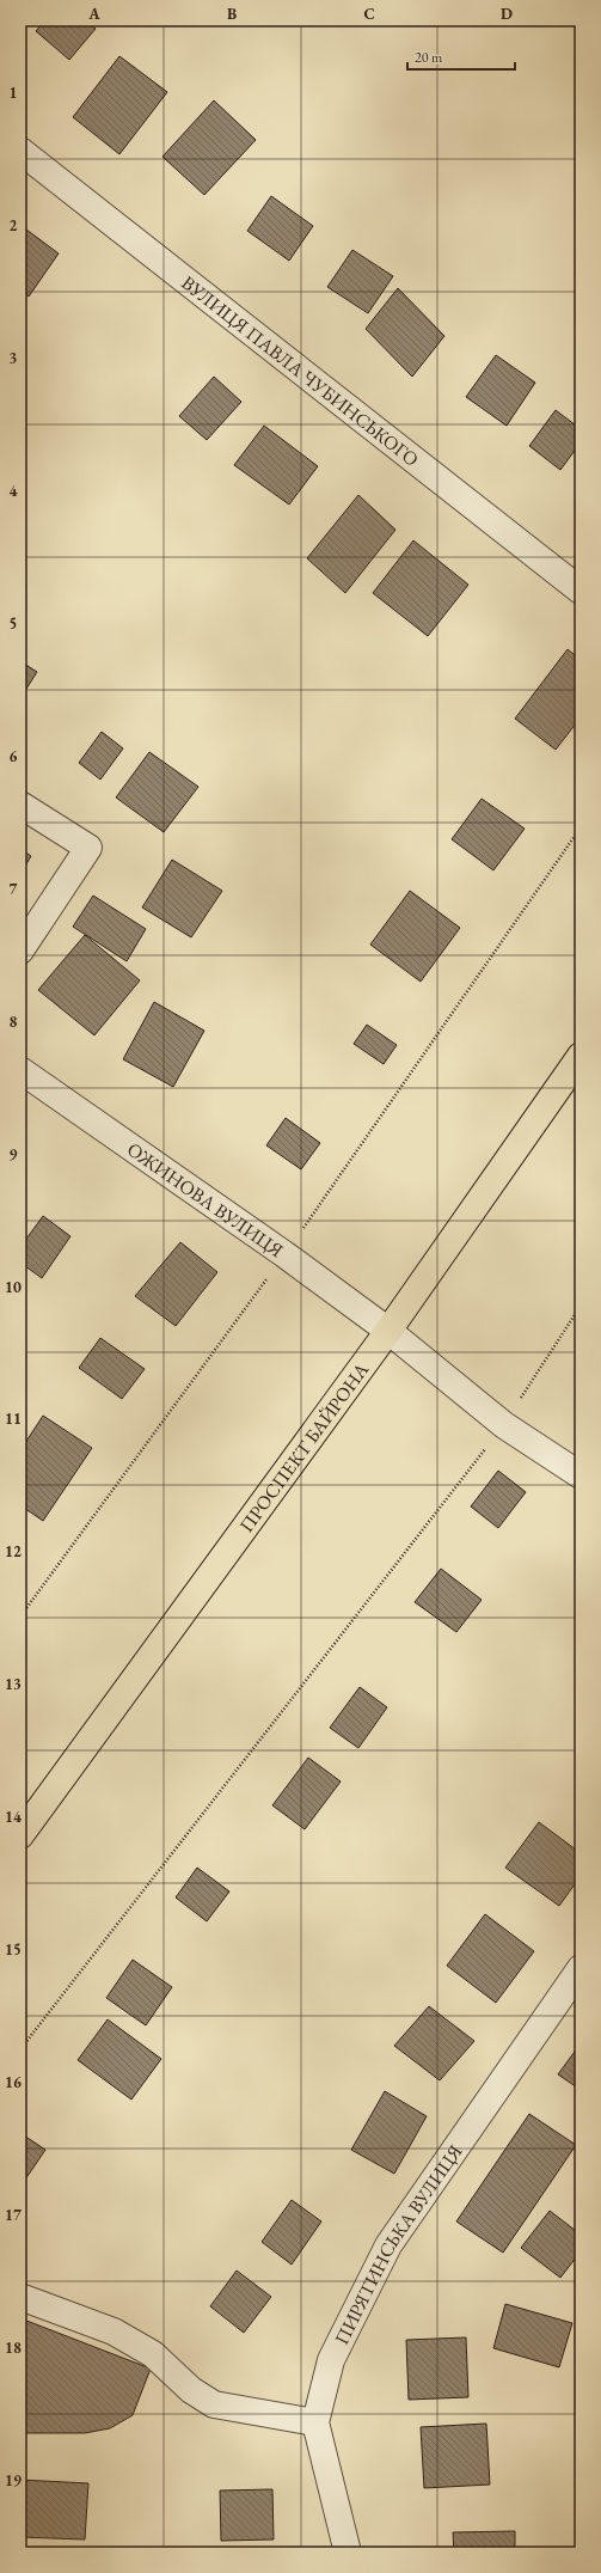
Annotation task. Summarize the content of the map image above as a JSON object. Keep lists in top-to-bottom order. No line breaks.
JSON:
{"streets":{"main road":["ПРОСПЕКТ БАЙРОНА"],"street":["ВУЛИЦЯ ПАВЛА ЧУБИНСЬКОГО","ОЖИНОВА ВУЛИЦЯ","ПИРЯТИНСЬКА ВУЛИЦЯ"]},"crossings":[["ОЖИНОВА ВУЛИЦЯ","ПРОСПЕКТ БАЙРОНА"]],"scale_bar":"20 m","grid":{"columns":["A","B","C","D"],"rows":["1","2","3","4","5","6","7","8","9","10","11","12","13","14","15","16","17","18","19"]}}
